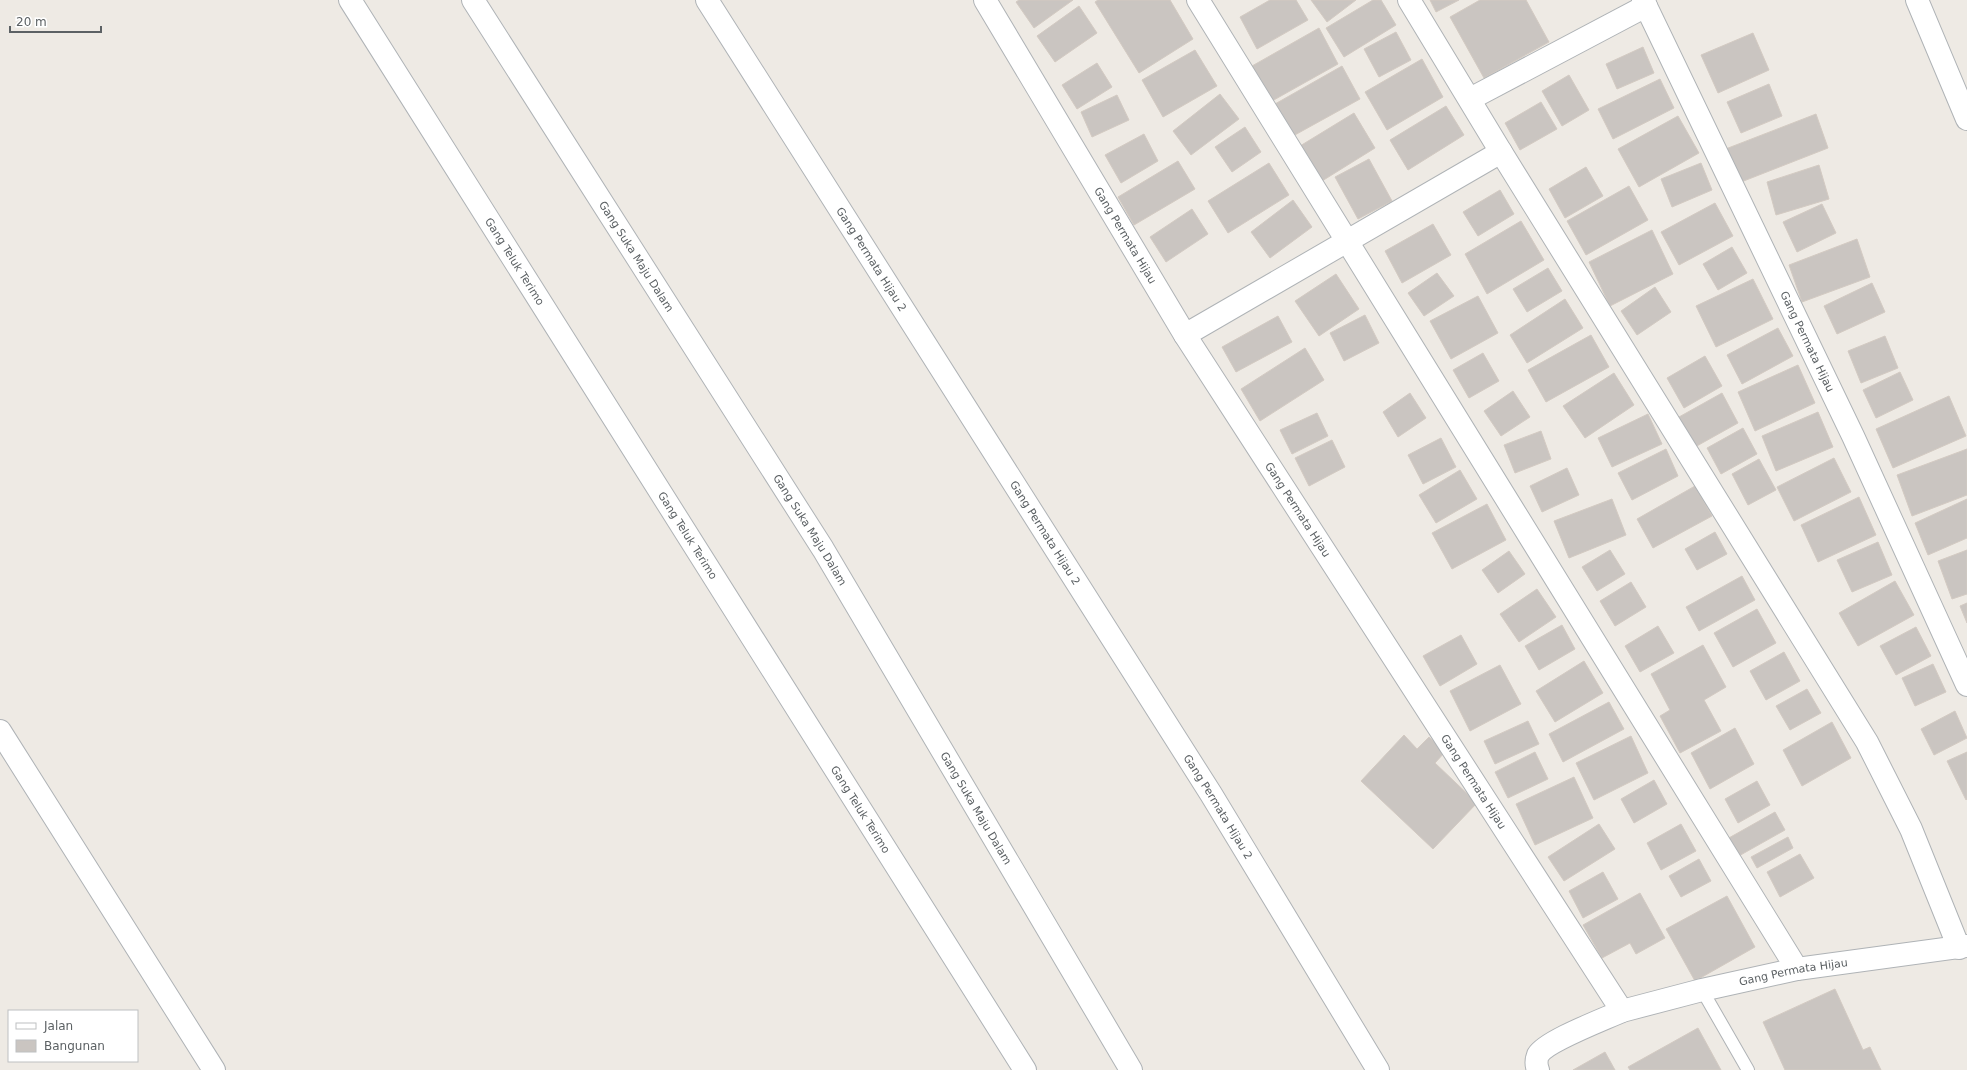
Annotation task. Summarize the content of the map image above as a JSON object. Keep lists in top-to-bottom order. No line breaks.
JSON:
{"streets":{"street":["Gang Permata Hijau","Gang Suka Maju Dalam","Gang Permata Hijau 2","Gang Teluk Terimo"]},"legend":["Jalan","Bangunan"],"scale_bar":"20 m"}
